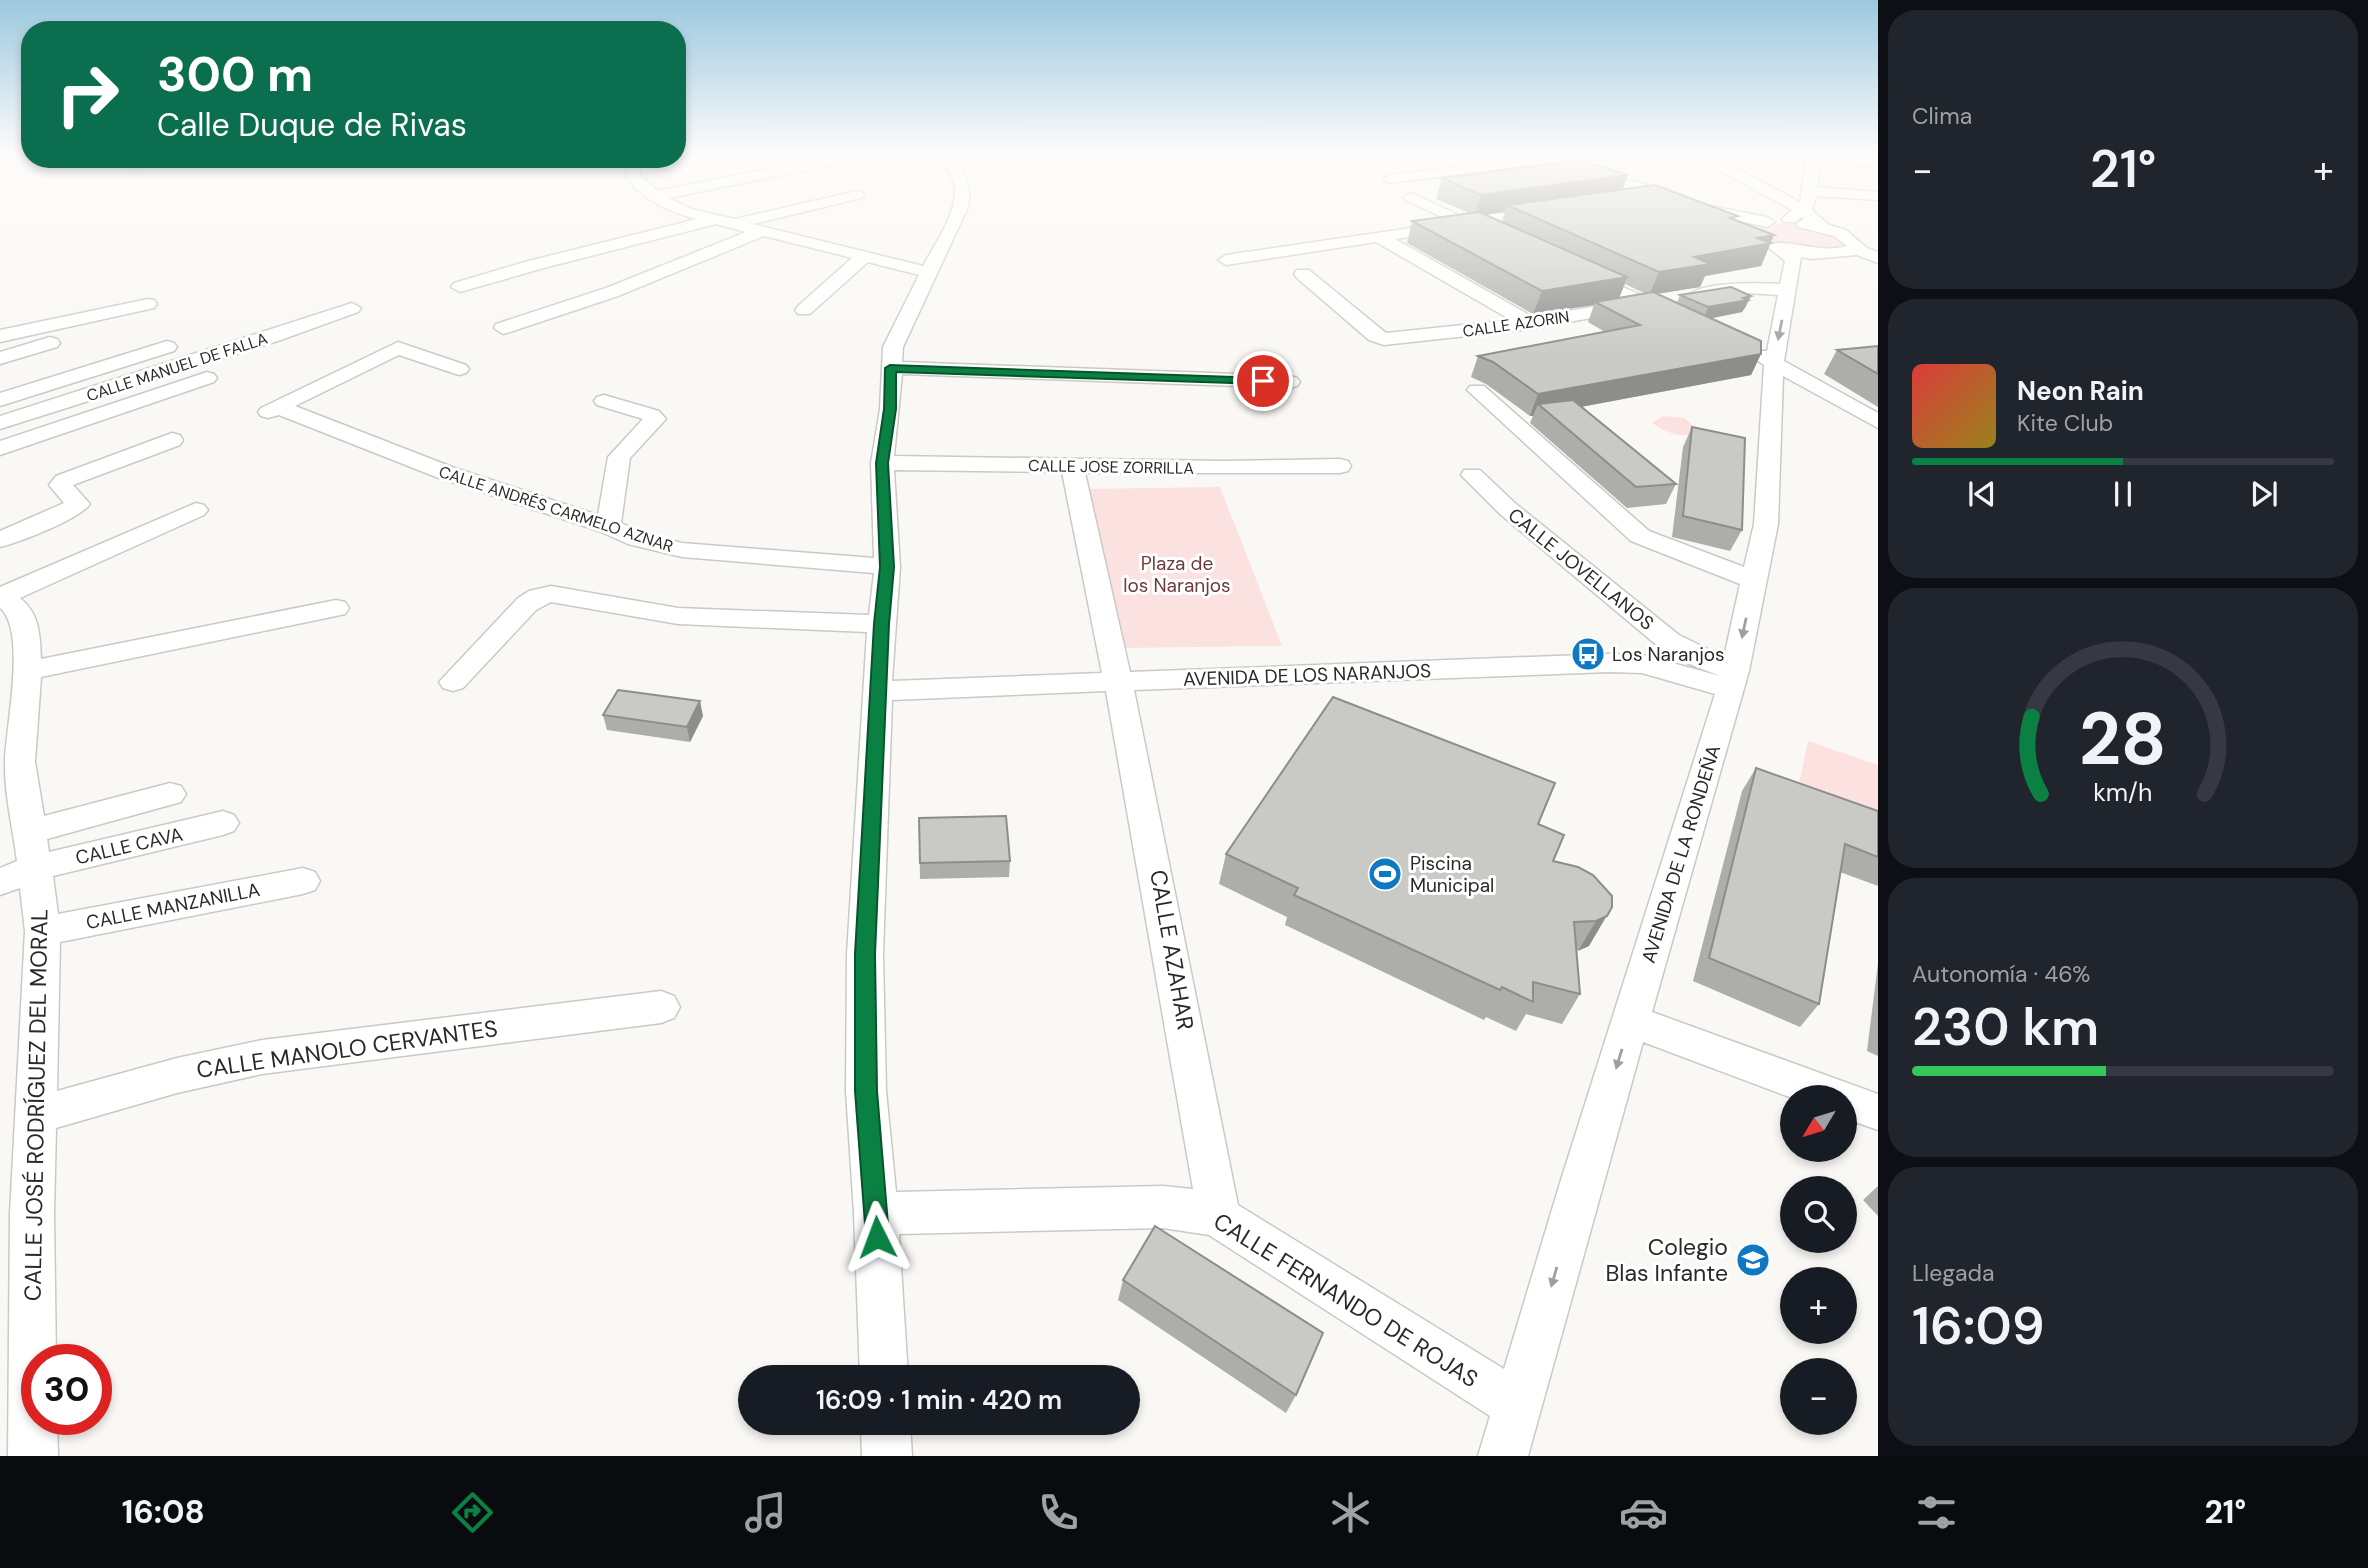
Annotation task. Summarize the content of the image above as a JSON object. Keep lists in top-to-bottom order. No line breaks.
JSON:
{"streets":{"street":["CALLE AZORIN","CALLE MANUEL DE FALLA","CALLE JOSE ZORRILLA","CALLE ANDRÉS CARMELO AZNAR","CALLE JOVELLANOS","AVENIDA DE LOS NARANJOS","CALLE CAVA","AVENIDA DE LA RONDEÑA","CALLE MANZANILLA","CALLE AZAHAR","CALLE MANOLO CERVANTES","CALLE JOSÉ RODRÍGUEZ DEL MORAL","CALLE FERNANDO DE ROJAS"]},"crossings":[["CALLE AZORIN","AVENIDA DE LA RONDEÑA"],["CALLE JOSE ZORRILLA","CALLE AZAHAR"],["CALLE JOVELLANOS","AVENIDA DE LOS NARANJOS"],["CALLE JOVELLANOS","AVENIDA DE LA RONDEÑA"],["AVENIDA DE LOS NARANJOS","AVENIDA DE LA RONDEÑA"],["AVENIDA DE LOS NARANJOS","CALLE AZAHAR"],["CALLE CAVA","CALLE JOSÉ RODRÍGUEZ DEL MORAL"],["AVENIDA DE LA RONDEÑA","CALLE FERNANDO DE ROJAS"],["CALLE MANZANILLA","CALLE JOSÉ RODRÍGUEZ DEL MORAL"],["CALLE AZAHAR","CALLE FERNANDO DE ROJAS"],["CALLE MANOLO CERVANTES","CALLE JOSÉ RODRÍGUEZ DEL MORAL"]],"one_way":["AVENIDA DE LA RONDEÑA"],"parks":["Plaza de los Naranjos"],"places":{"bus stop":["Los Naranjos"],"sports":["Piscina Municipal"],"school or university":["Colegio Blas Infante"]},"north":"bottom left","page":{"tile":["Clima",["Autonomía · 46%","230 km"],["Llegada","16:09"]],"turn":["300 m","Calle Duque de Rivas"],"heat":["−","21°","+"],"song":["Neon Rain","Kite Club"],"map_buttons":["+","−"],"limit":"30","trip":"16:09 · 1 min · 420 m","tabs":["16:08","21°"],"gauge":["28","km/h"]}}
